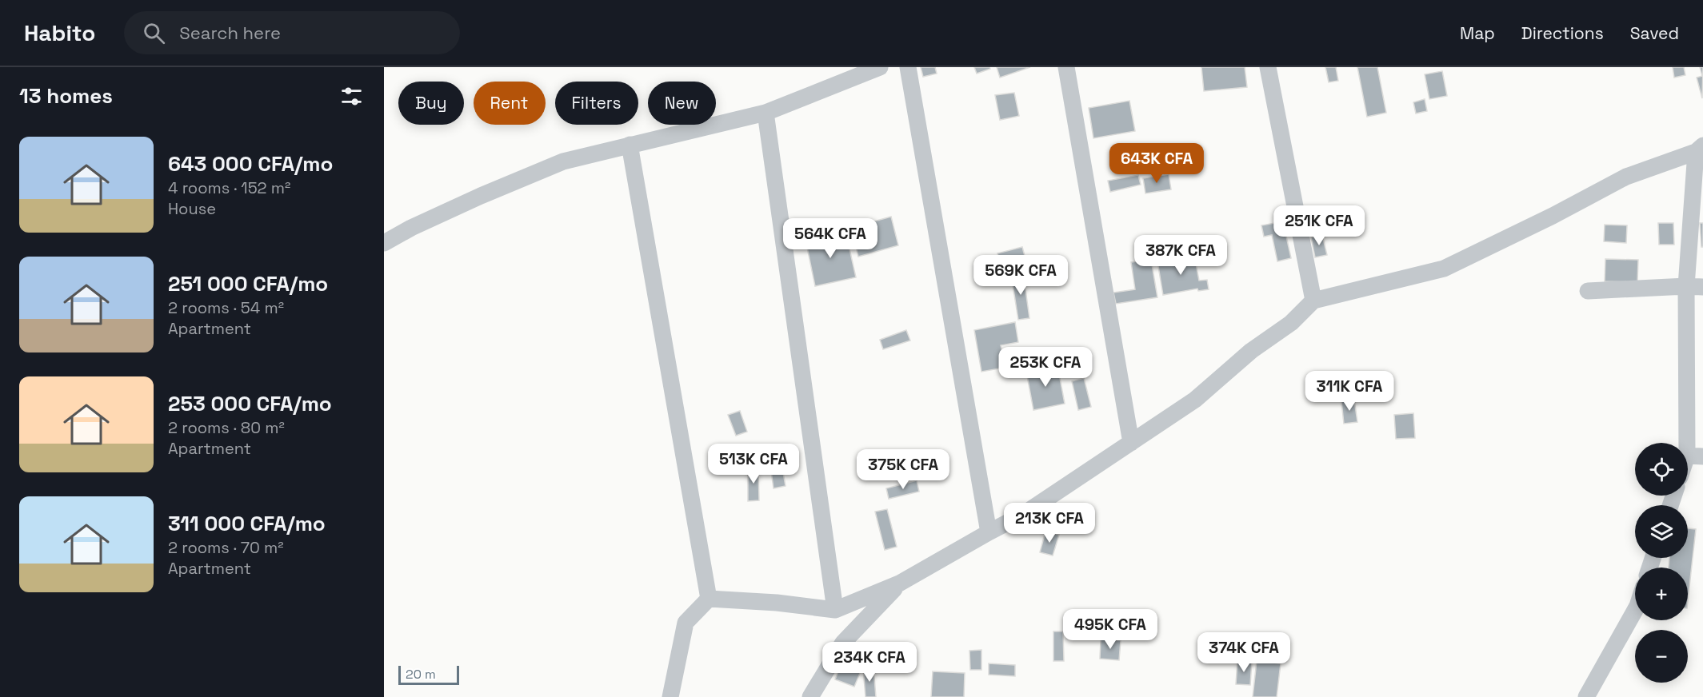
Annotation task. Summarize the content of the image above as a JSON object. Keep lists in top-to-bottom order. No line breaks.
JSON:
{"scale_bar":"20 m","page":{"header":"Habito","search":"Search here","nav":["Map","Directions","Saved"],"heading":"13 homes","chip":["Buy","Rent","Filters","New"],"list":[{"name":"643 000 CFA/mo","note":"4 rooms · 152 m² · House"},{"name":"251 000 CFA/mo","note":"2 rooms · 54 m² · Apartment"},{"name":"253 000 CFA/mo","note":"2 rooms · 80 m² · Apartment"},{"name":"311 000 CFA/mo","note":"2 rooms · 70 m² · Apartment"}],"price":["643K CFA","251K CFA","564K CFA","387K CFA","569K CFA","253K CFA","311K CFA","513K CFA","375K CFA","213K CFA","495K CFA","374K CFA","234K CFA"],"map_buttons":["+","−"],"scale":"20 m"}}
